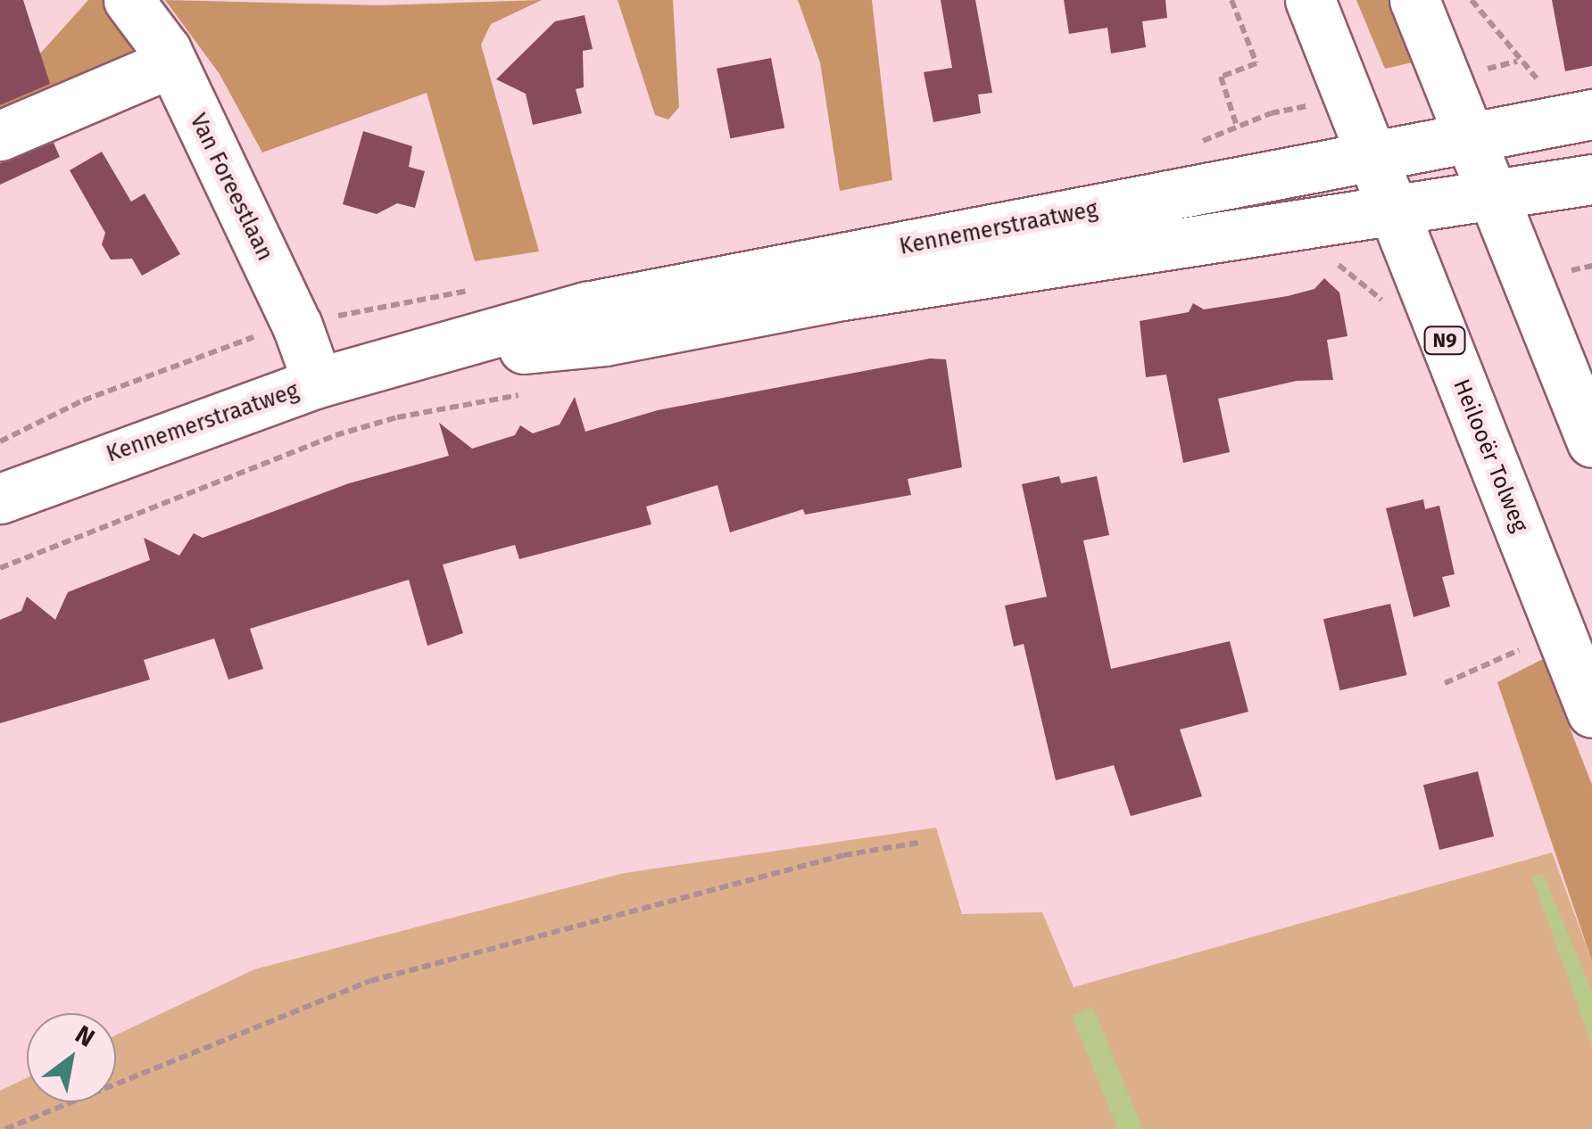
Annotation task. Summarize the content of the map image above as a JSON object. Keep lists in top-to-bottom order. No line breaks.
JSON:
{"streets":{"main road":["Van Foreestlaan","Kennemerstraatweg","N9","Heilooër Tolweg"]},"crossings":[["Van Foreestlaan","Kennemerstraatweg"],["Kennemerstraatweg","Heilooër Tolweg"]],"north":"top right"}
